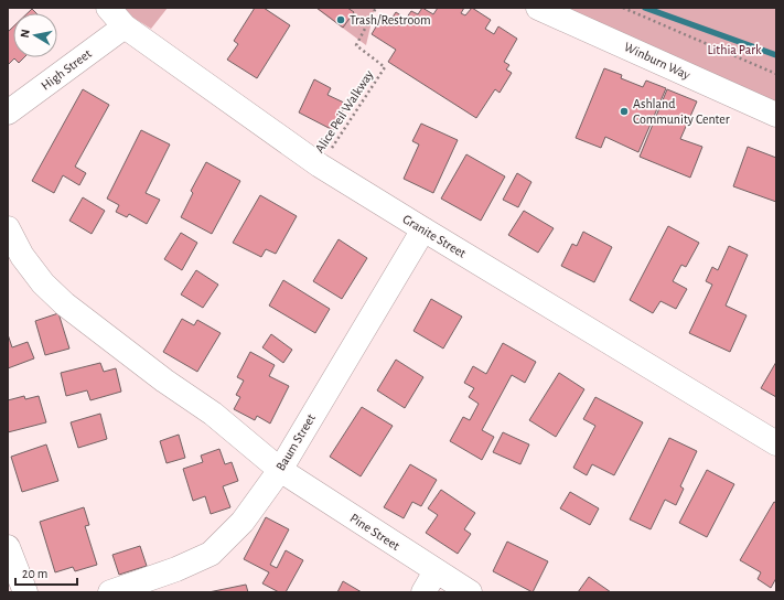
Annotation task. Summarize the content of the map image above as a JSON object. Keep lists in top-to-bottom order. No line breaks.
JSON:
{"streets":{"street":["Winburn Way","High Street","Granite Street","Baum Street","Pine Street"],"path":["Alice Peil Walkway"]},"crossings":[["High Street","Granite Street"],["Alice Peil Walkway","Granite Street"],["Granite Street","Baum Street"],["Baum Street","Pine Street"]],"parks":["Lithia Park"],"places":["Trash/Restroom","Ashland Community Center"],"scale_bar":"20 m","north":"left"}
